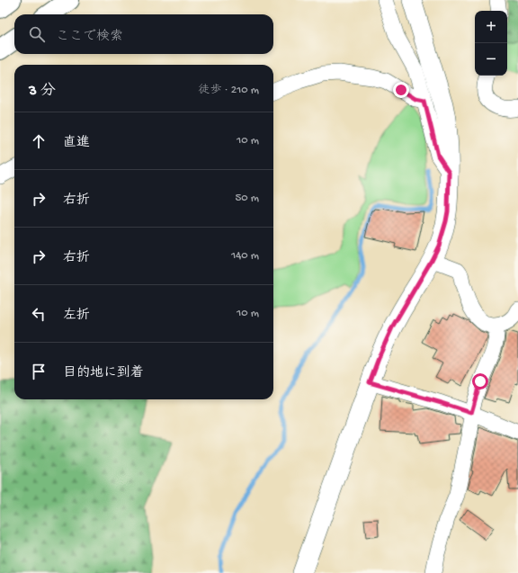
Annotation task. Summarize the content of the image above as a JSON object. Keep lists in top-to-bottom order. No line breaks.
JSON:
{"page":{"map_buttons":["+","−"],"search":"ここで検索","heading":["3 分","徒歩 · 210 m"],"list":[["直進","10 m"],["右折","50 m"],["右折","140 m"],["左折","10 m"],"目的地に到着"]}}
